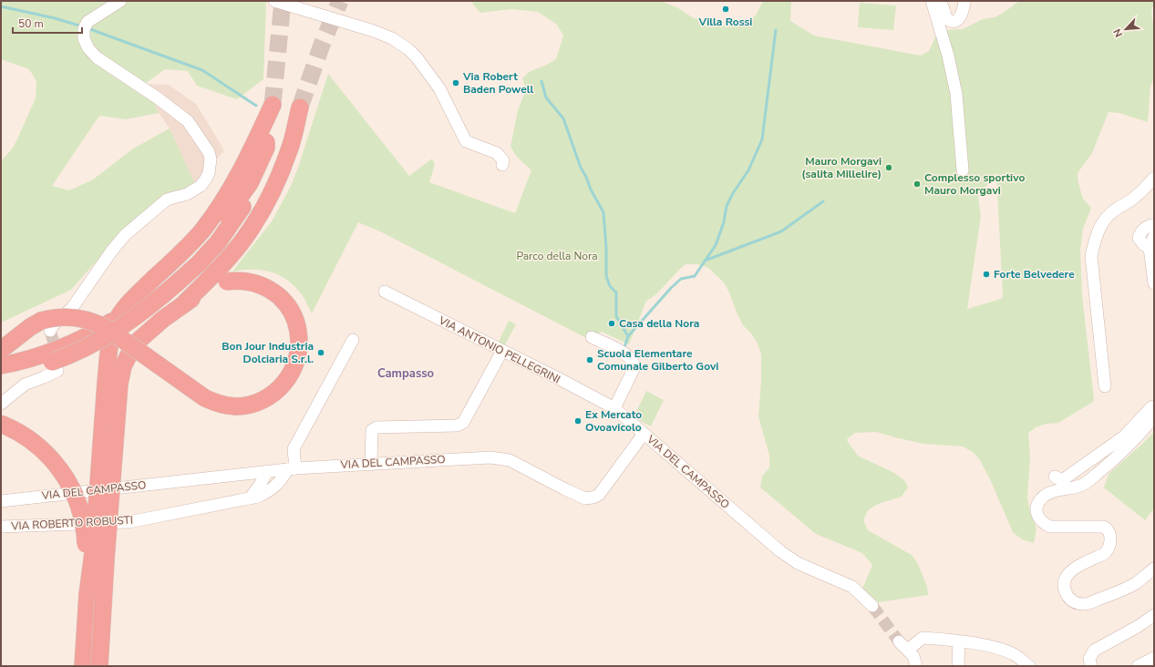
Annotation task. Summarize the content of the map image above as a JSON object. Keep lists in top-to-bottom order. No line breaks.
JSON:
{"streets":{"street":["VIA ANTONIO PELLEGRINI","VIA DEL CAMPASSO","VIA ROBERTO ROBUSTI"]},"crossings":[["VIA ANTONIO PELLEGRINI","VIA DEL CAMPASSO"],["VIA DEL CAMPASSO","VIA ROBERTO ROBUSTI"]],"districts":["Campasso"],"parks":["Parco della Nora"],"places":["Villa Rossi","Via Robert Baden Powell","Mauro Morgavi (salita Millelire)","Complesso sportivo Mauro Morgavi","Forte Belvedere","Casa della Nora","Bon Jour Industria Dolciaria S.r.l.","Scuola Elementare Comunale Gilberto Govi","Ex Mercato Ovoavicolo"],"scale_bar":"50 m","north":"bottom left"}
